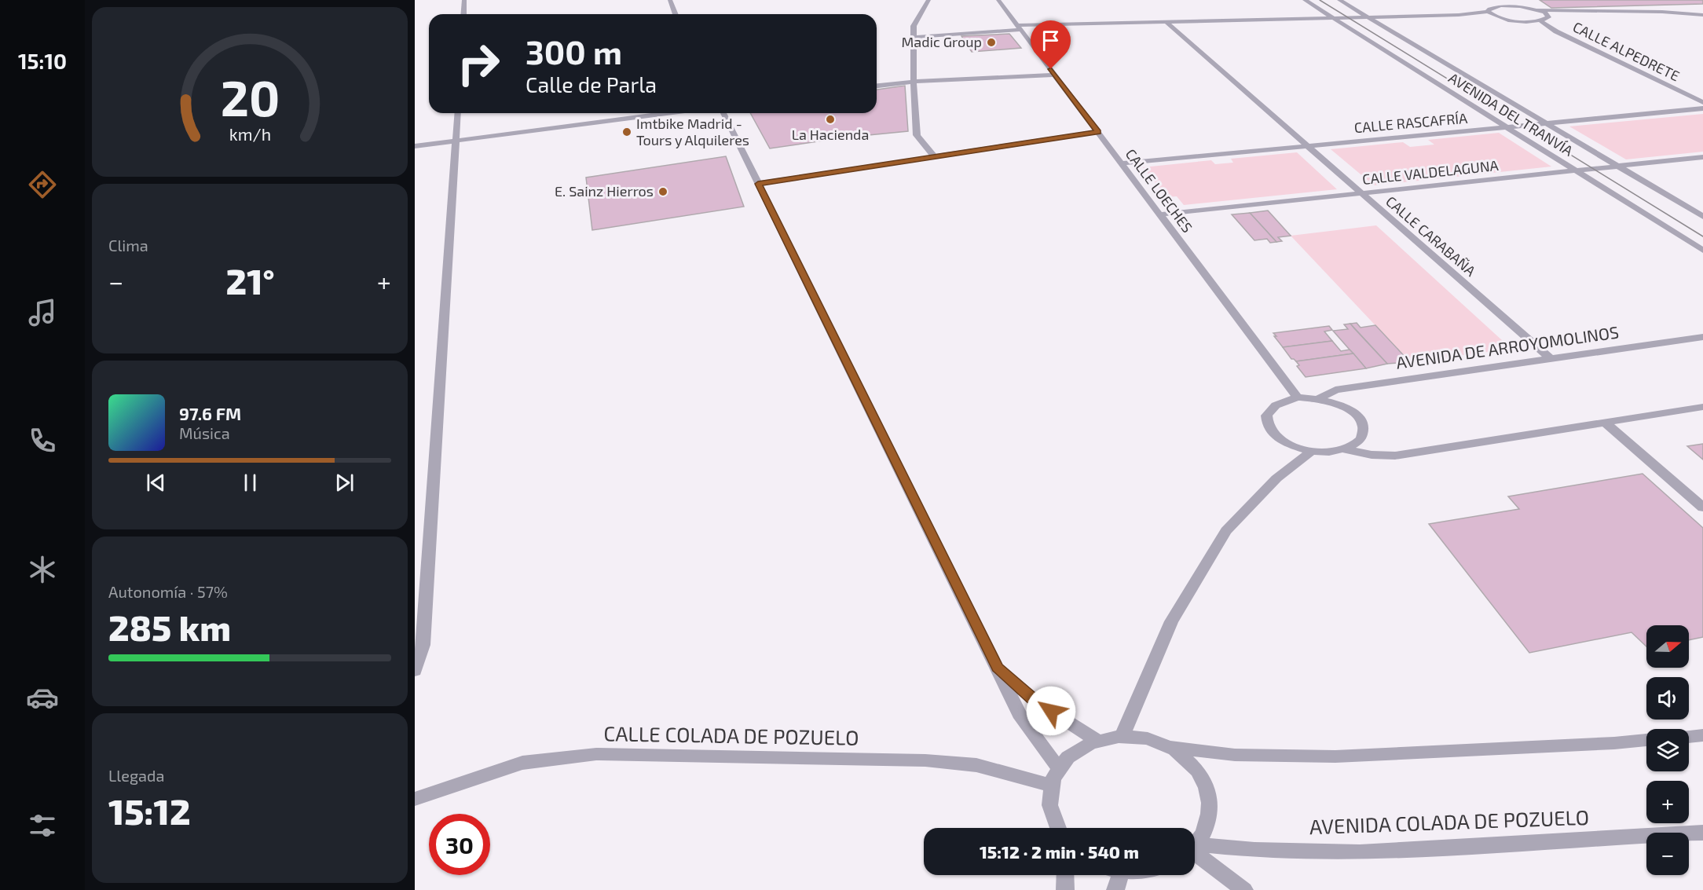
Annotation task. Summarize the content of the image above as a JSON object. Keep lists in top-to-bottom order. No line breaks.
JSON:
{"streets":{"street":["CALLE ALPEDRETE","AVENIDA DEL TRANVÍA","CALLE RASCAFRÍA","CALLE VALDELAGUNA","CALLE LOECHES","CALLE CARABAÑA","AVENIDA DE ARROYOMOLINOS","CALLE COLADA DE POZUELO","AVENIDA COLADA DE POZUELO"]},"crossings":[["AVENIDA DEL TRANVÍA","CALLE RASCAFRÍA"],["AVENIDA DEL TRANVÍA","CALLE VALDELAGUNA"],["CALLE RASCAFRÍA","CALLE LOECHES"],["CALLE RASCAFRÍA","CALLE CARABAÑA"],["CALLE VALDELAGUNA","CALLE LOECHES"],["CALLE VALDELAGUNA","CALLE CARABAÑA"],["CALLE LOECHES","AVENIDA DE ARROYOMOLINOS"],["CALLE CARABAÑA","AVENIDA DE ARROYOMOLINOS"]],"places":["Madic Group","La Hacienda","Imtbike Madrid - Tours y Alquileres","E. Sainz Hierros"],"north":"right","page":{"tabs":"15:10","turn":["300 m","Calle de Parla"],"tile":["Clima",["Autonomía · 57%","285 km"],["Llegada","15:12"]],"heat":["−","21°","+"],"song":["97.6 FM","Música"],"map_buttons":["+","−"],"limit":"30","trip":"15:12 · 2 min · 540 m","gauge":["20","km/h"]}}
